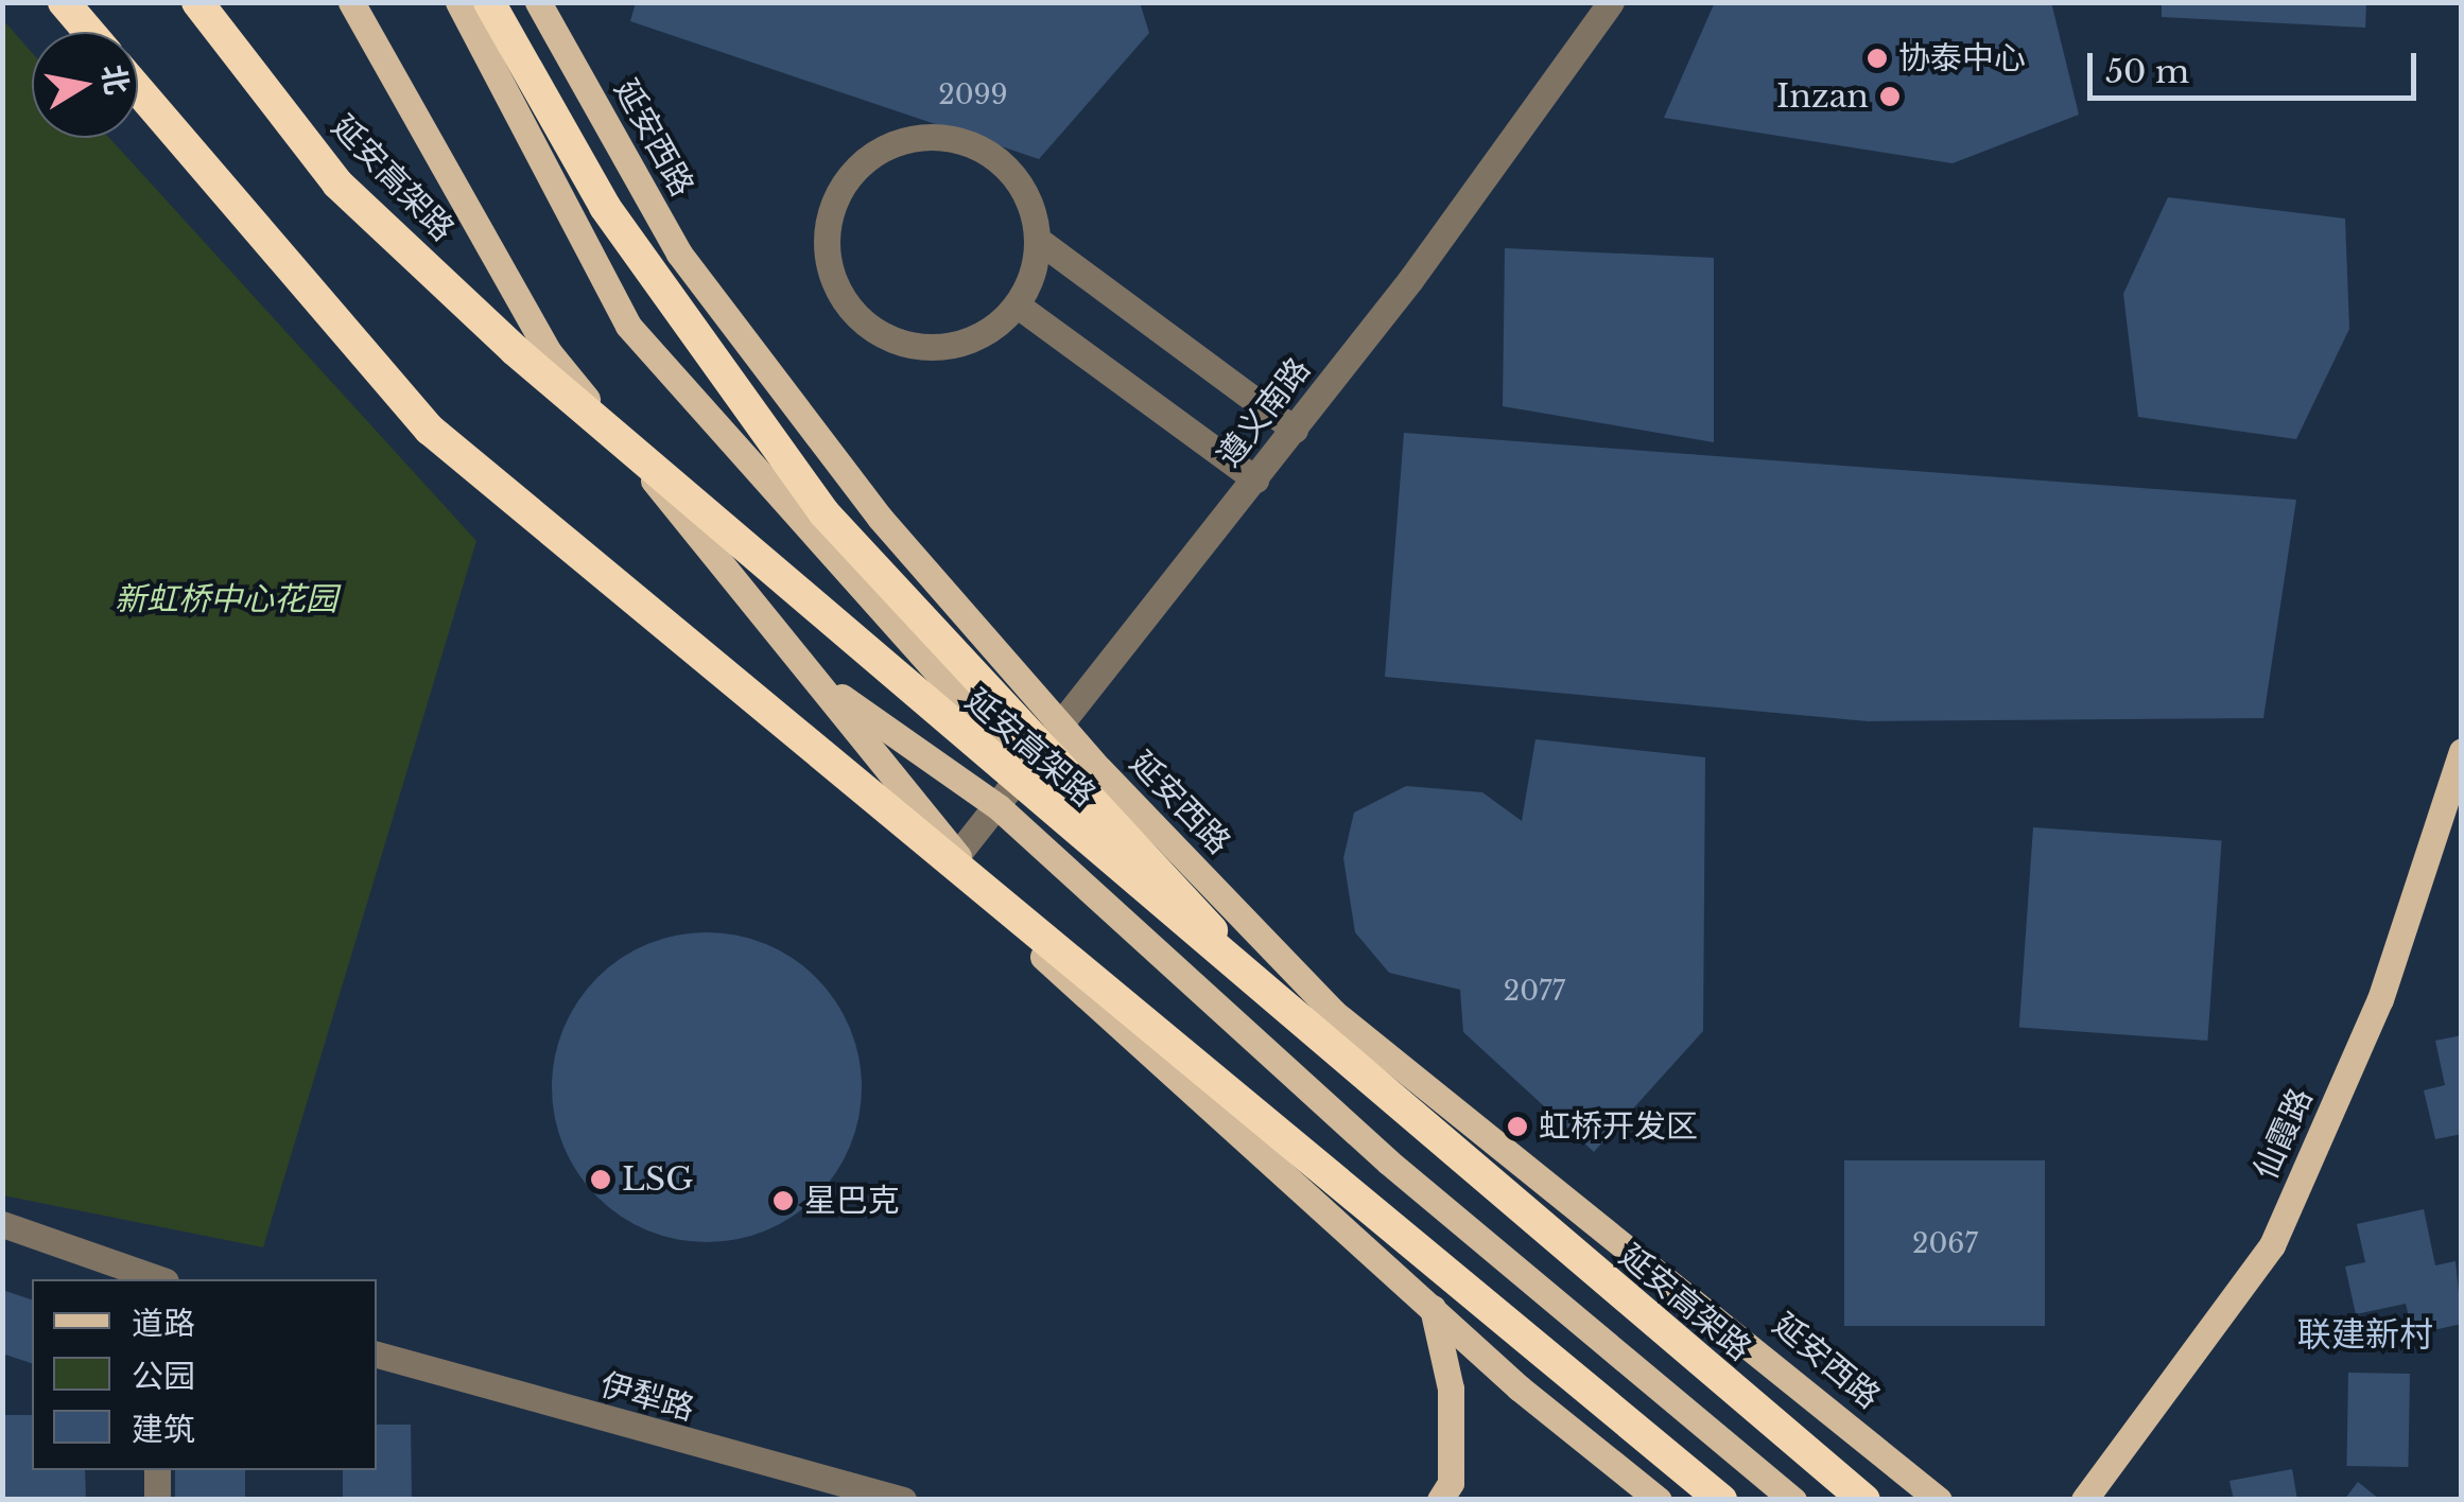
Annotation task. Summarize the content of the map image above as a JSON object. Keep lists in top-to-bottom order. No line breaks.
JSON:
{"streets":{"highway":["延安高架路"],"main road":["延安西路","仙霞路"],"street":["遵义南路","伊犁路"]},"crossings":[["延安西路","遵义南路"]],"districts":["联建新村"],"parks":["新虹桥中心花园"],"places":["协泰中心","Inzan","虹桥开发区","LSG","星巴克"],"house_numbers":["2099","2077","2067"],"legend":["道路","公园","建筑"],"scale_bar":"50 m","north":"right"}
